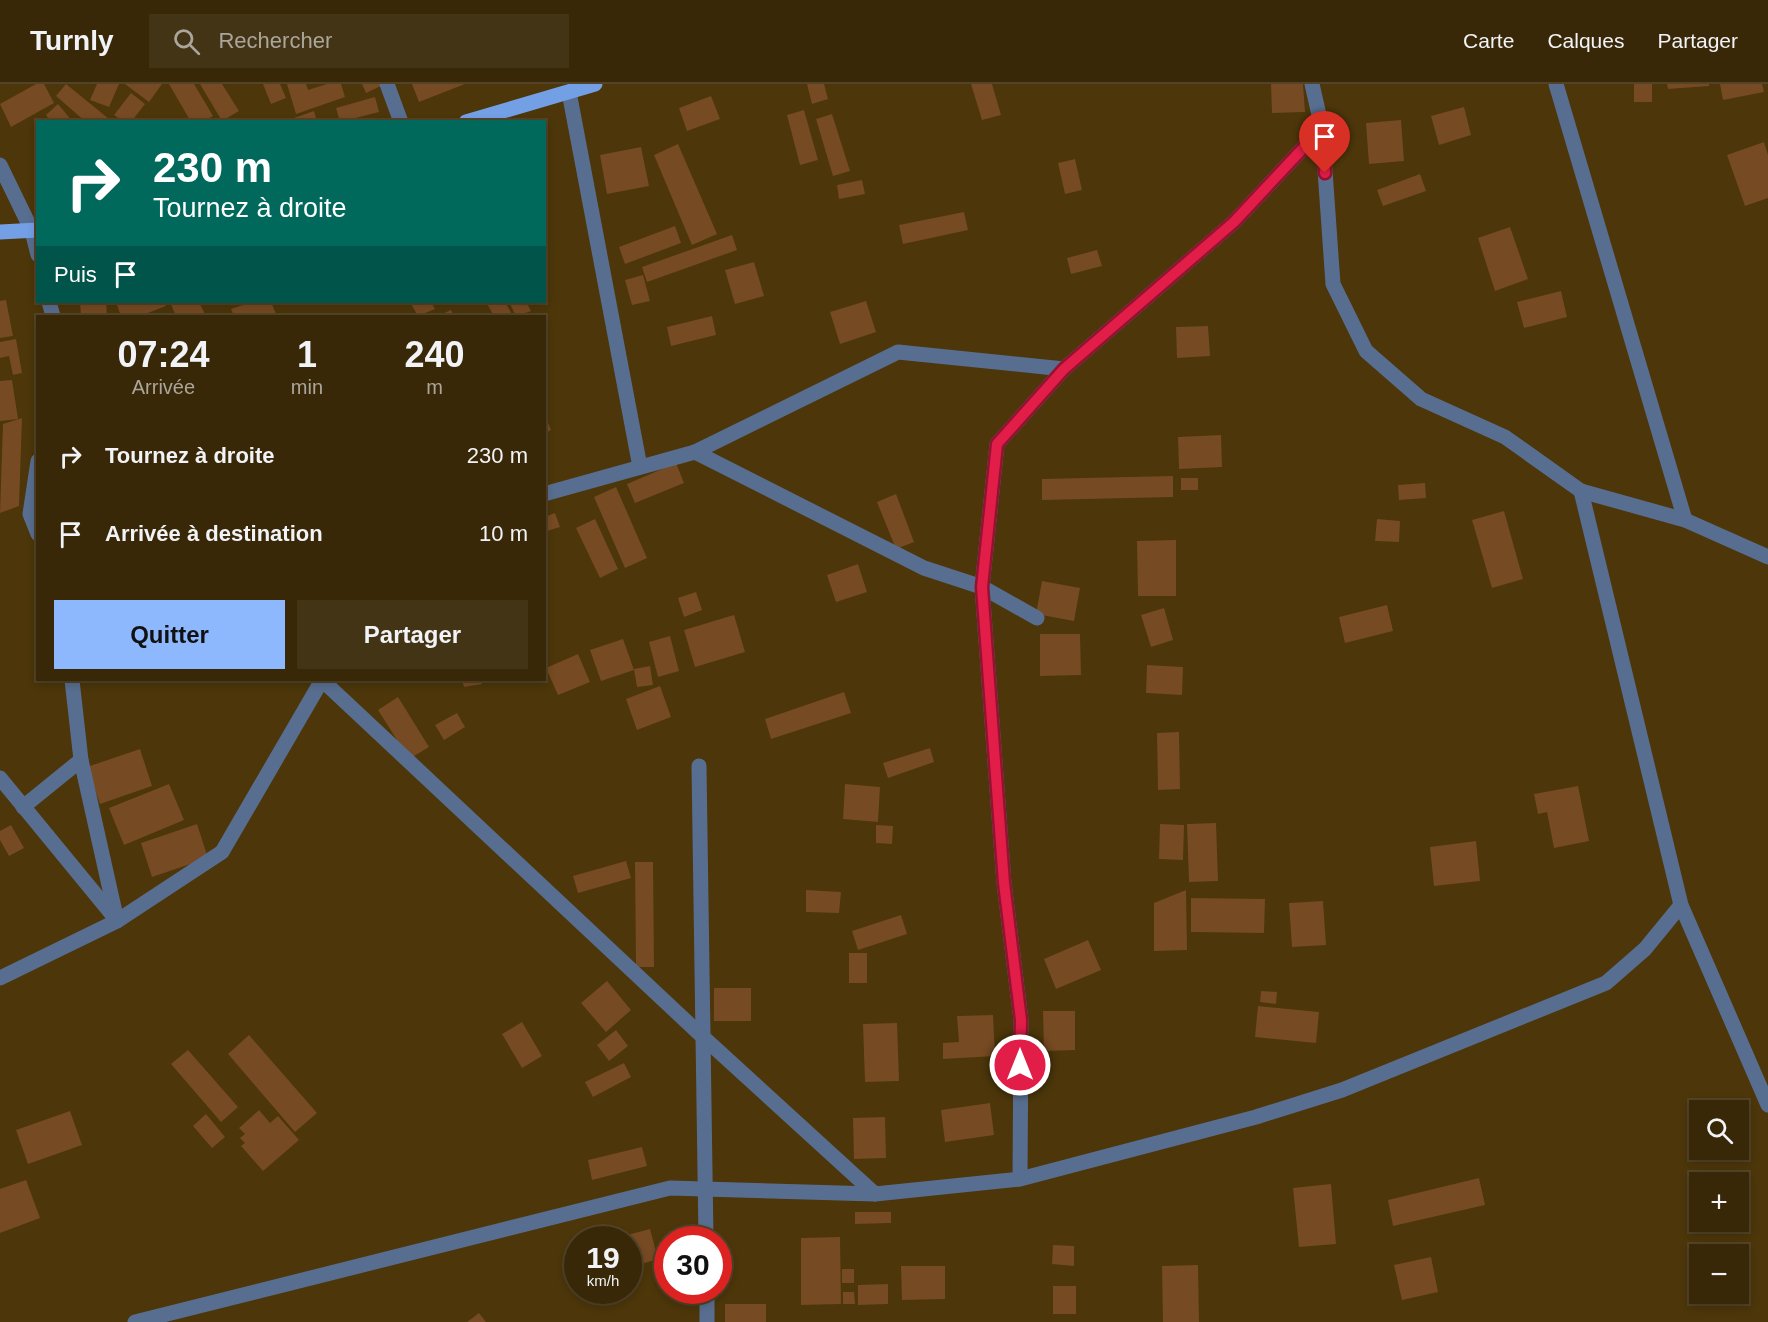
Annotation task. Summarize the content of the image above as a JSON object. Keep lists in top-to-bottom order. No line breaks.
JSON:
{"page":{"header":"Turnly","search":"Rechercher","nav":["Carte","Calques","Partager"],"turn":["230 m","Tournez à droite"],"then":"Puis","eta":["07:24","Arrivée","1","min","240","m"],"list":[{"name":"Tournez à droite","value":"230 m"},{"name":"Arrivée à destination","value":"10 m"}],"buttons":["Quitter","Partager"],"map_buttons":["+","−"],"speed":"19 km/h","limit":"30"}}
